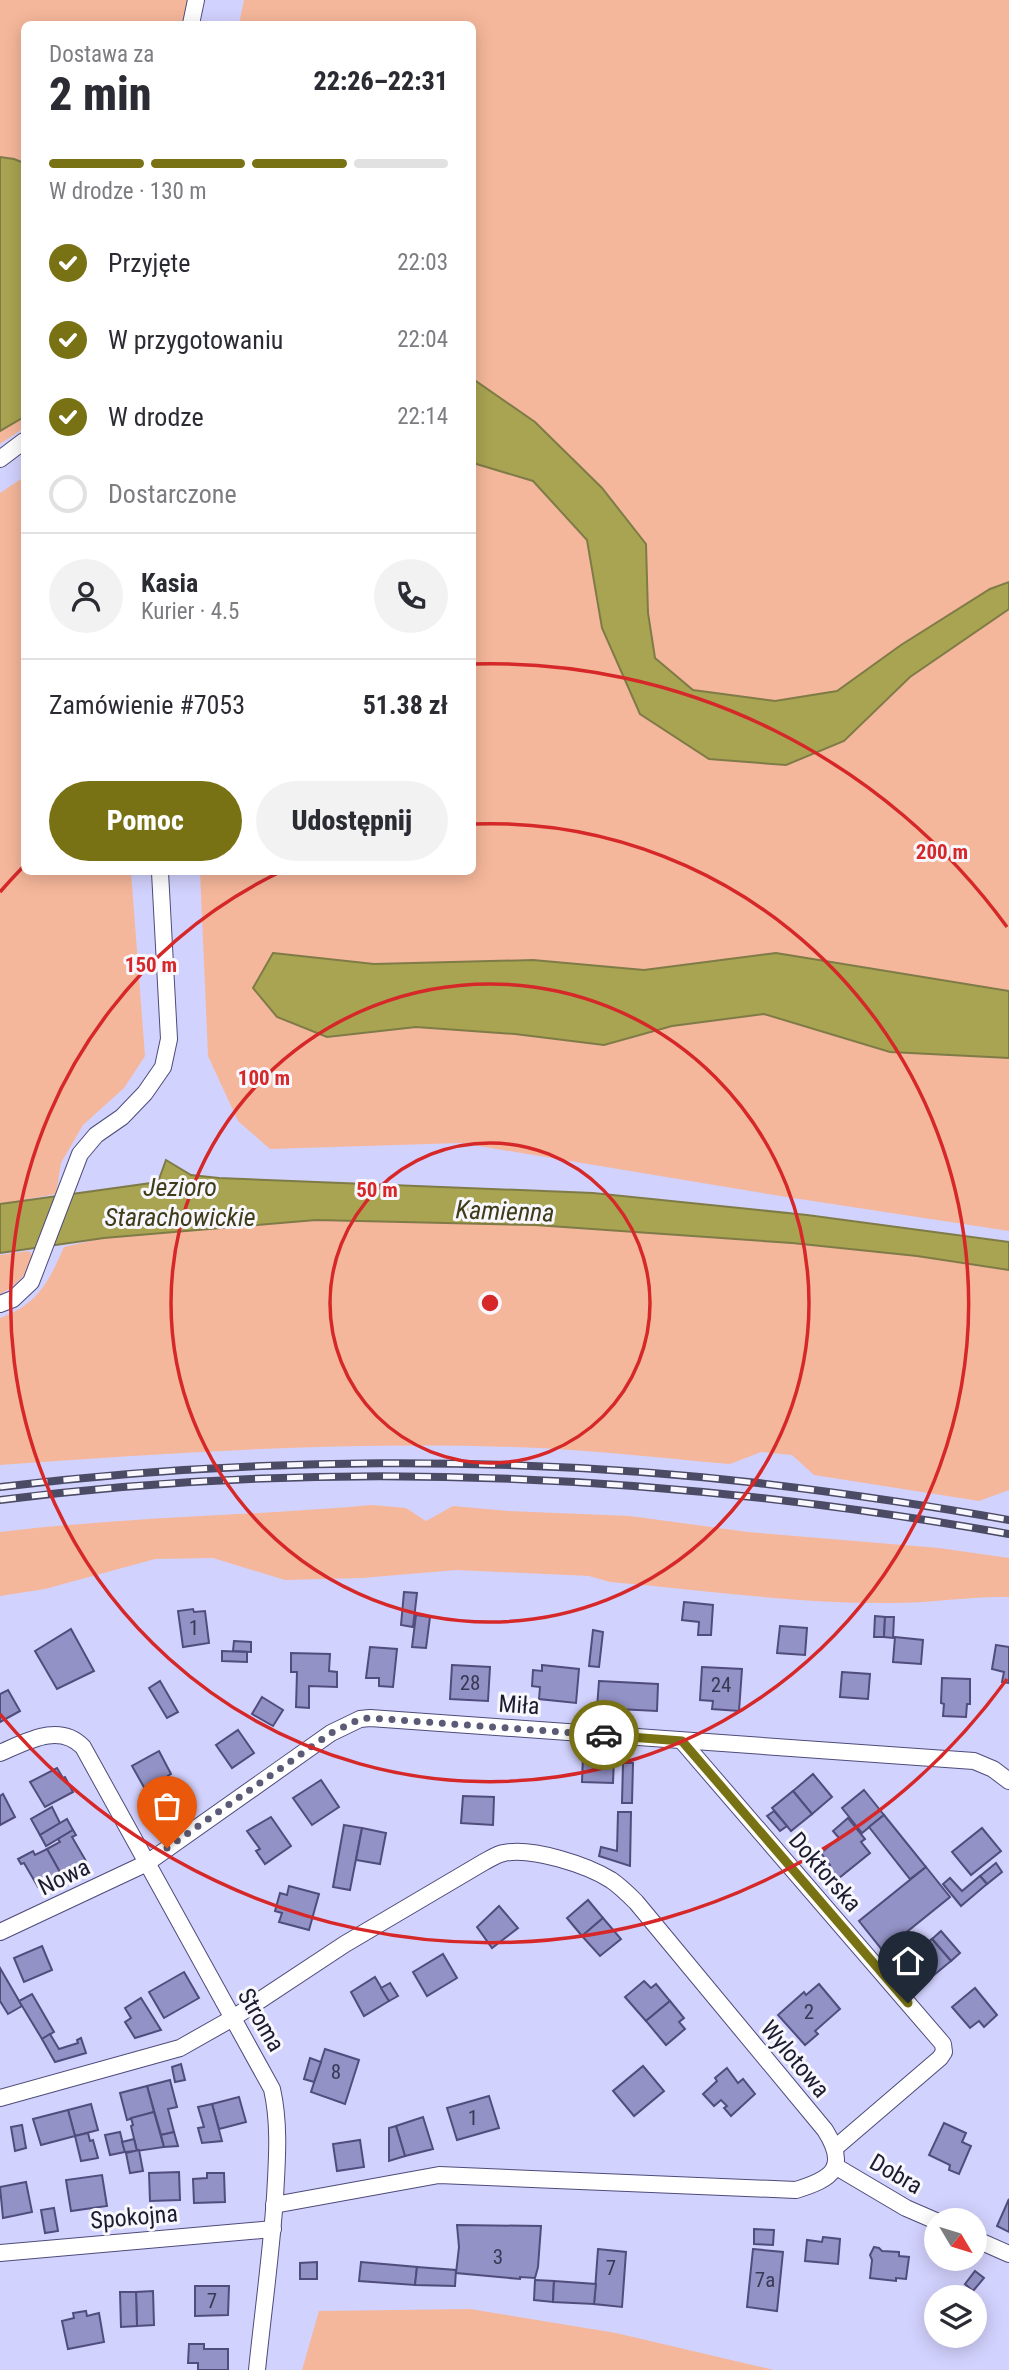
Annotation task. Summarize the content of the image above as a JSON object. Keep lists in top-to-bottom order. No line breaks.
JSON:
{"streets":{"street":["Miła","Doktorska","Nowa","Stroma","Wylotowa","Dobra","Spokojna"]},"crossings":[["Miła","Doktorska"],["Miła","Nowa"],["Miła","Stroma"],["Doktorska","Wylotowa"],["Nowa","Stroma"],["Stroma","Wylotowa"],["Stroma","Spokojna"]],"water":["Jezioro Starachowickie","Kamienna"],"house_numbers":["1","28","24","2","8","1","3","7","7a","7"],"north":"bottom right","page":{"heading":["2 min","Dostawa za","22:26–22:31"],"panel":["Kasia","Kurier · 4.5","Zamówienie #7053","51.38 zł"],"bar":"W drodze · 130 m","list":[["Przyjęte","22:03"],["W przygotowaniu","22:04"],["W drodze","22:14"],"Dostarczone"],"buttons":["Pomoc","Udostępnij"]},"rings":["200 m","150 m","100 m","50 m"]}
